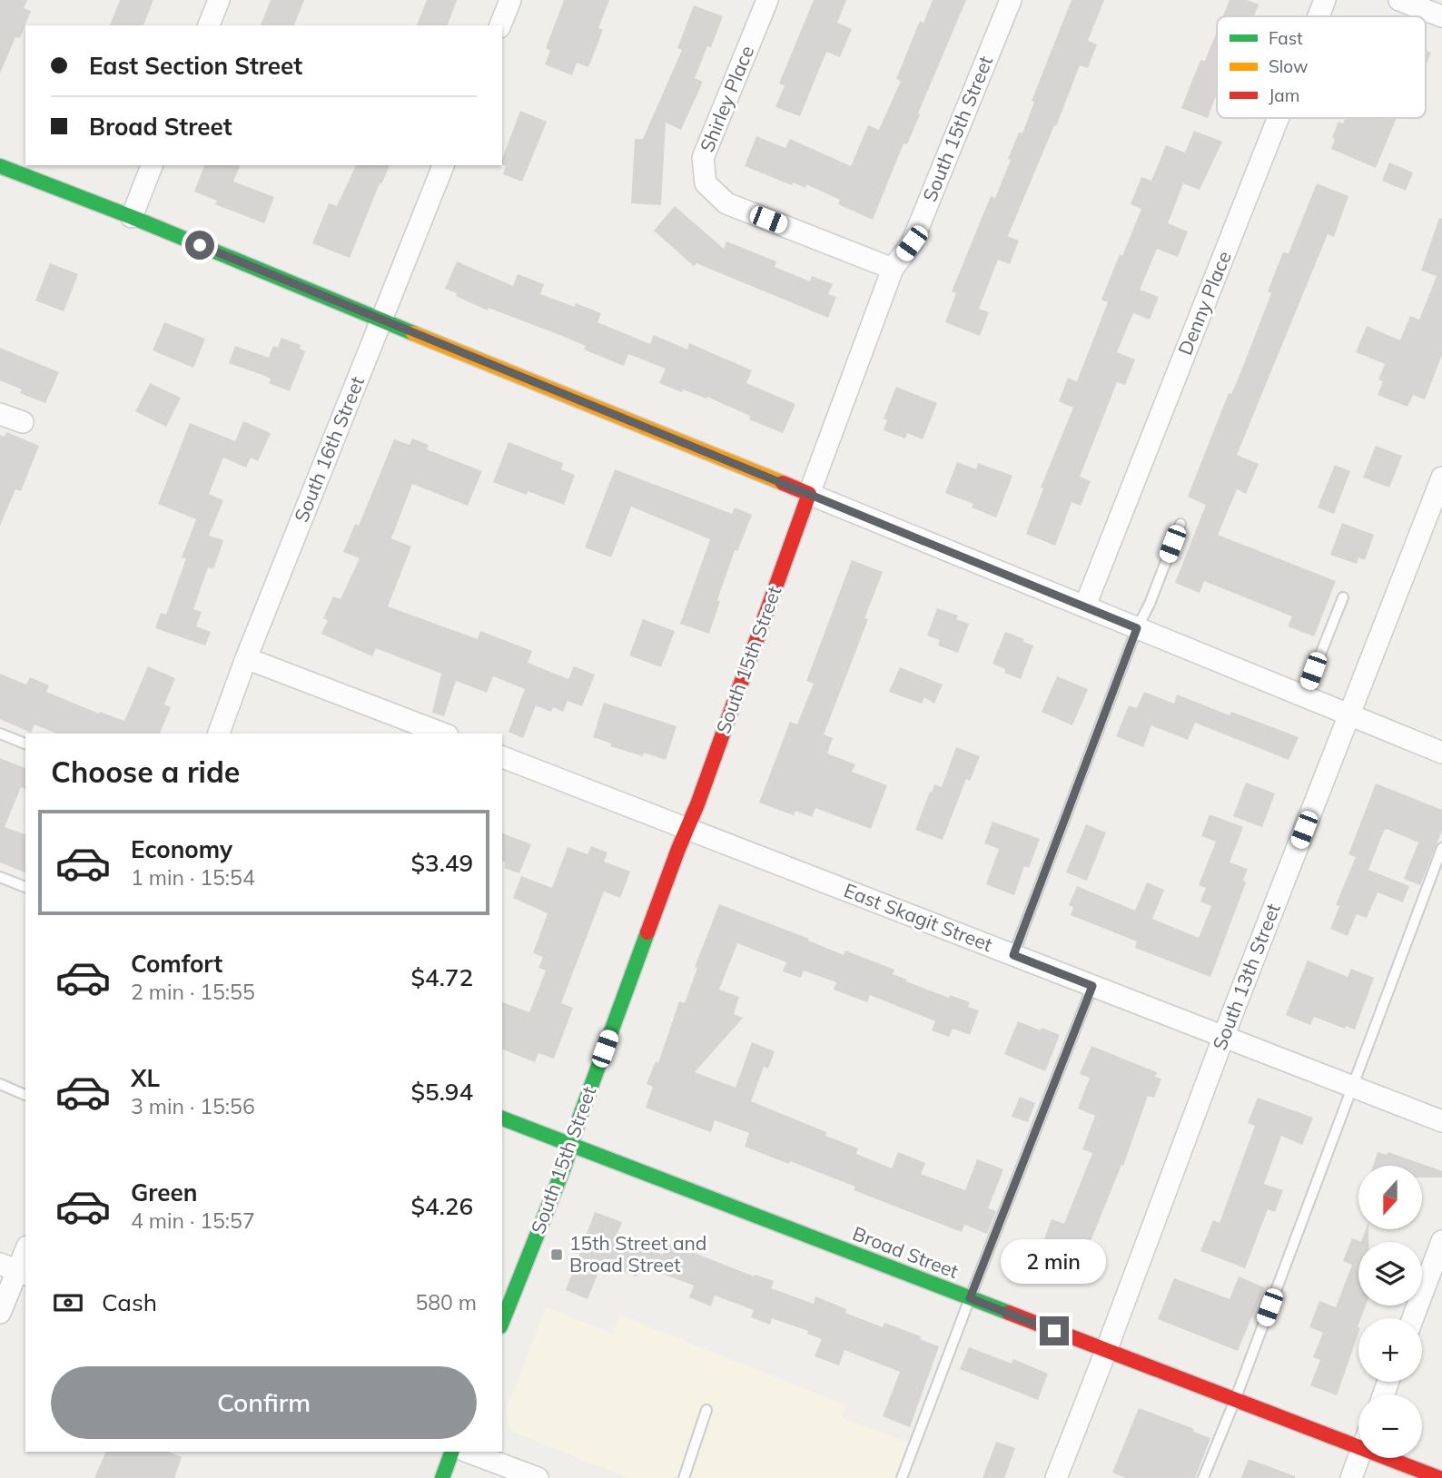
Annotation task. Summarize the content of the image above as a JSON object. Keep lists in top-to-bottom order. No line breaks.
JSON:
{"streets":{"street":["Shirley Place","South 15th Street","Denny Place","South 16th Street","East Skagit Street","South 13th Street","Broad Street"]},"crossings":[["Shirley Place","South 15th Street"],["South 15th Street","East Skagit Street"],["South 15th Street","Broad Street"],["East Skagit Street","South 13th Street"],["South 13th Street","Broad Street"]],"places":{"transit":["15th Street and Broad Street"]},"legend":["Fast","Slow","Jam"],"north":"bottom","page":{"banner":["East Section Street","Broad Street"],"heading":"Choose a ride","list":[{"name":"Economy","note":"1 min · 15:54","value":"$3.49"},{"name":"Comfort","note":"2 min · 15:55","value":"$4.72"},{"name":"XL","note":"3 min · 15:56","value":"$5.94"},{"name":"Green","note":"4 min · 15:57","value":"$4.26"}],"map_buttons":["+","−"],"bubble":"2 min","pay":["Cash","580 m"],"buttons":"Confirm"}}
